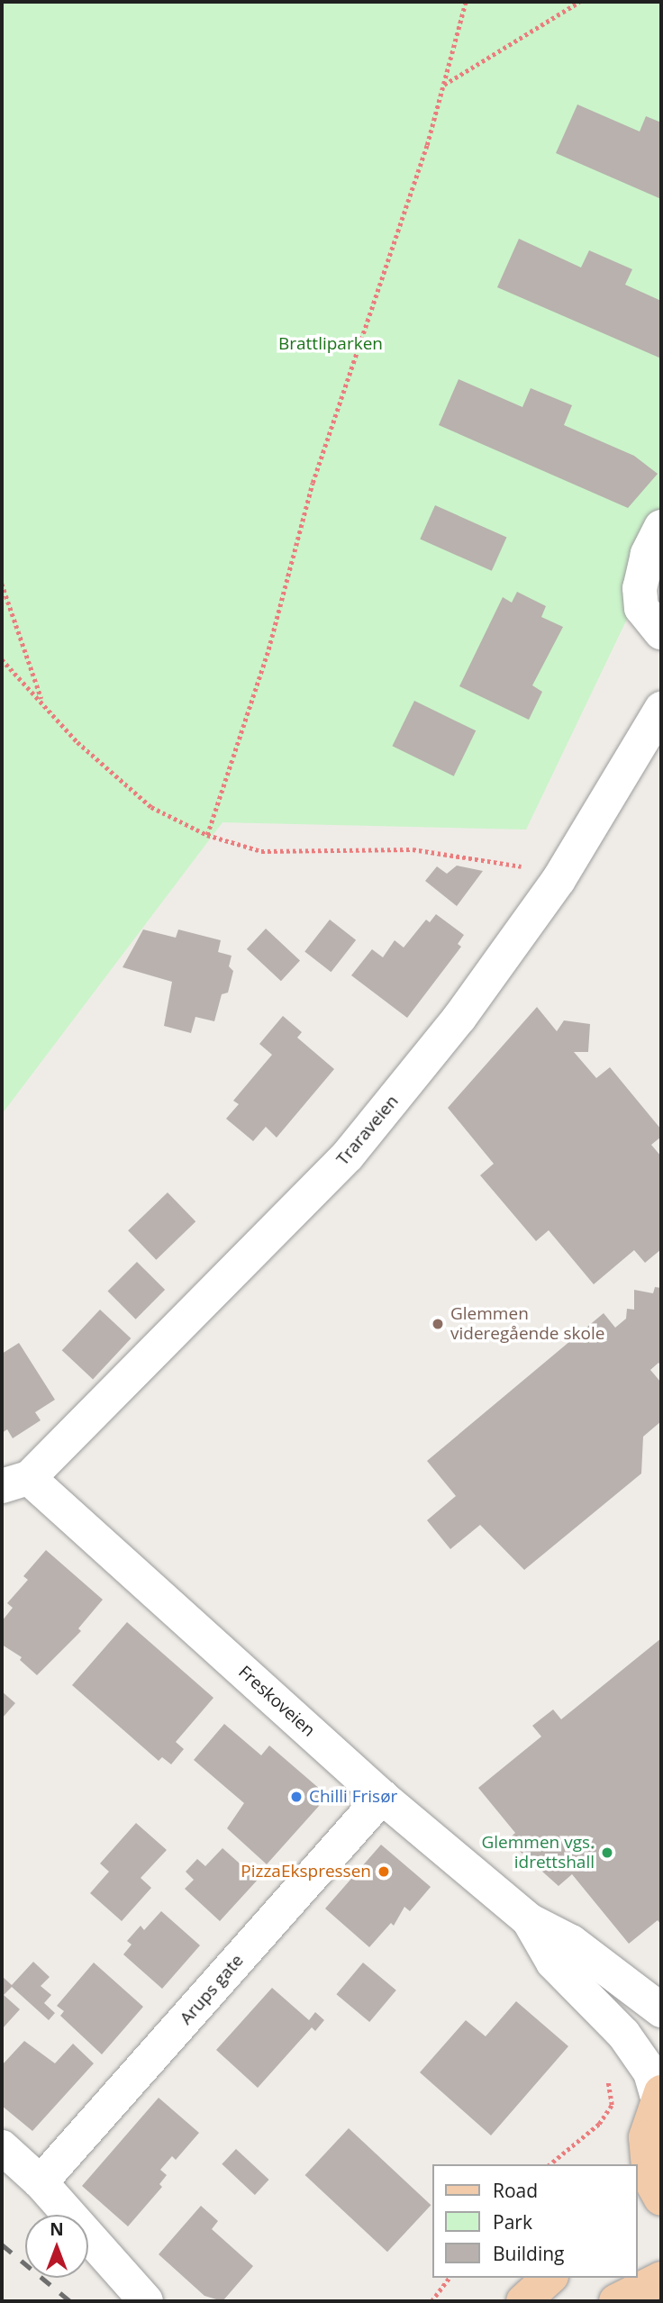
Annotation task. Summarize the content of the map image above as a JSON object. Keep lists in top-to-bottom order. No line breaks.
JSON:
{"streets":{"street":["Traraveien","Freskoveien","Arups gate"]},"crossings":[["Traraveien","Freskoveien"],["Freskoveien","Arups gate"]],"parks":["Brattliparken"],"places":["Glemmen videregående skole","Chilli Frisør","Glemmen vgs. idrettshall","PizzaEkspressen"],"legend":["Road","Park","Building"],"north":"top"}
